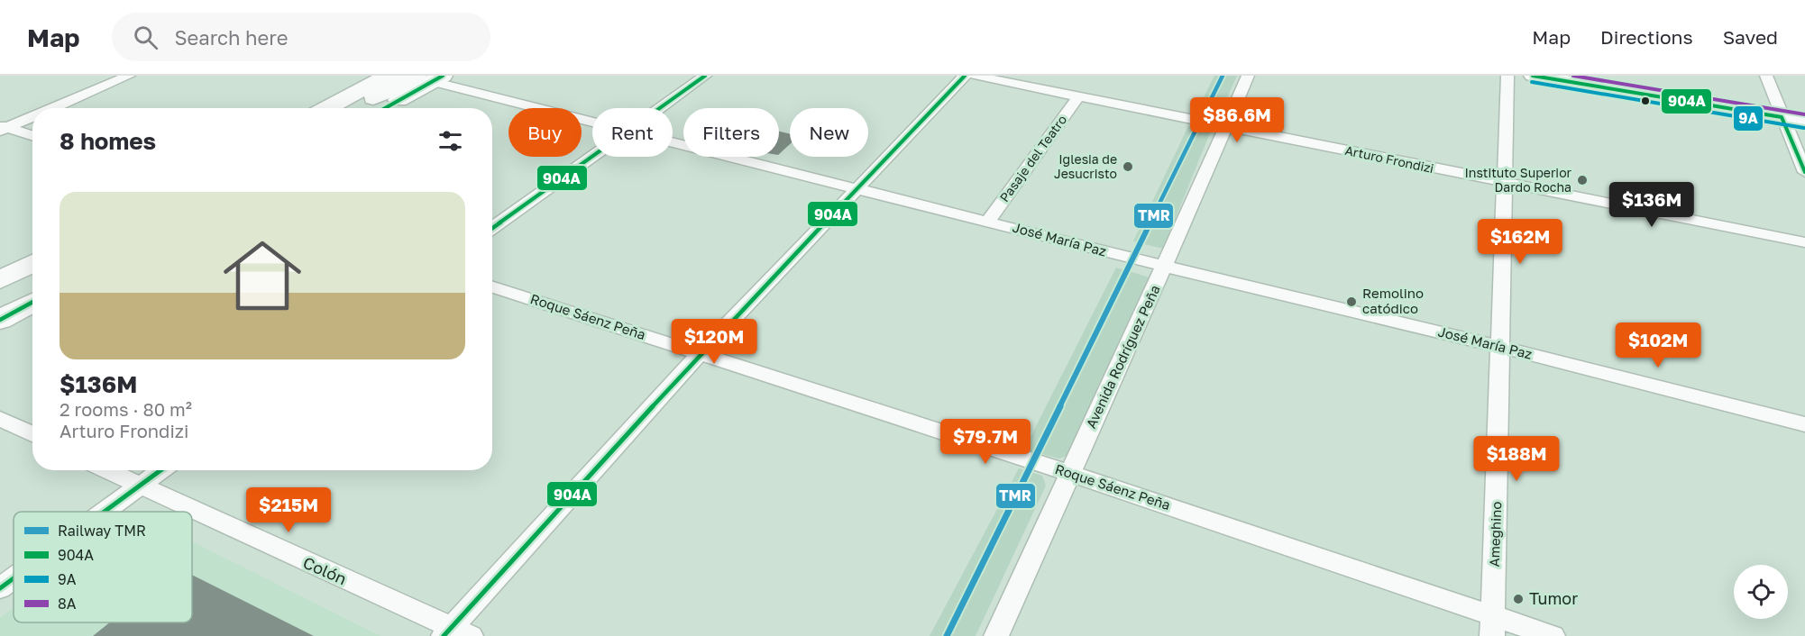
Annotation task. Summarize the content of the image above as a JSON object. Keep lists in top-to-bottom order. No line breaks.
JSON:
{"streets":{"street":["Pasaje del Teatro","Arturo Frondizi","José María Paz","Roque Sáenz Peña","Avenida Rodríguez Peña","Ameghino","Colón"]},"crossings":[["Pasaje del Teatro","Arturo Frondizi"],["Pasaje del Teatro","José María Paz"],["Arturo Frondizi","Avenida Rodríguez Peña"],["Arturo Frondizi","Ameghino"],["José María Paz","Avenida Rodríguez Peña"],["José María Paz","Ameghino"],["Roque Sáenz Peña","Avenida Rodríguez Peña"],["Roque Sáenz Peña","Ameghino"]],"places":["Iglesia de Jesucristo","Instituto Superior Dardo Rocha","Remolino catódico","Tumor"],"lines":["rail line TMR","transit line 904A","transit line 8A","transit line 9A"],"legend":["Railway TMR","904A","9A","8A"],"page":{"header":"Map","search":"Search here","nav":["Map","Directions","Saved"],"price":["$86.6M","$136M","$162M","$120M","$102M","$79.7M","$188M","$215M"],"chip":["Buy","Rent","Filters","New"],"heading":"8 homes","list":[{"name":"$136M","note":"2 rooms · 80 m² · Arturo Frondizi"}]}}
